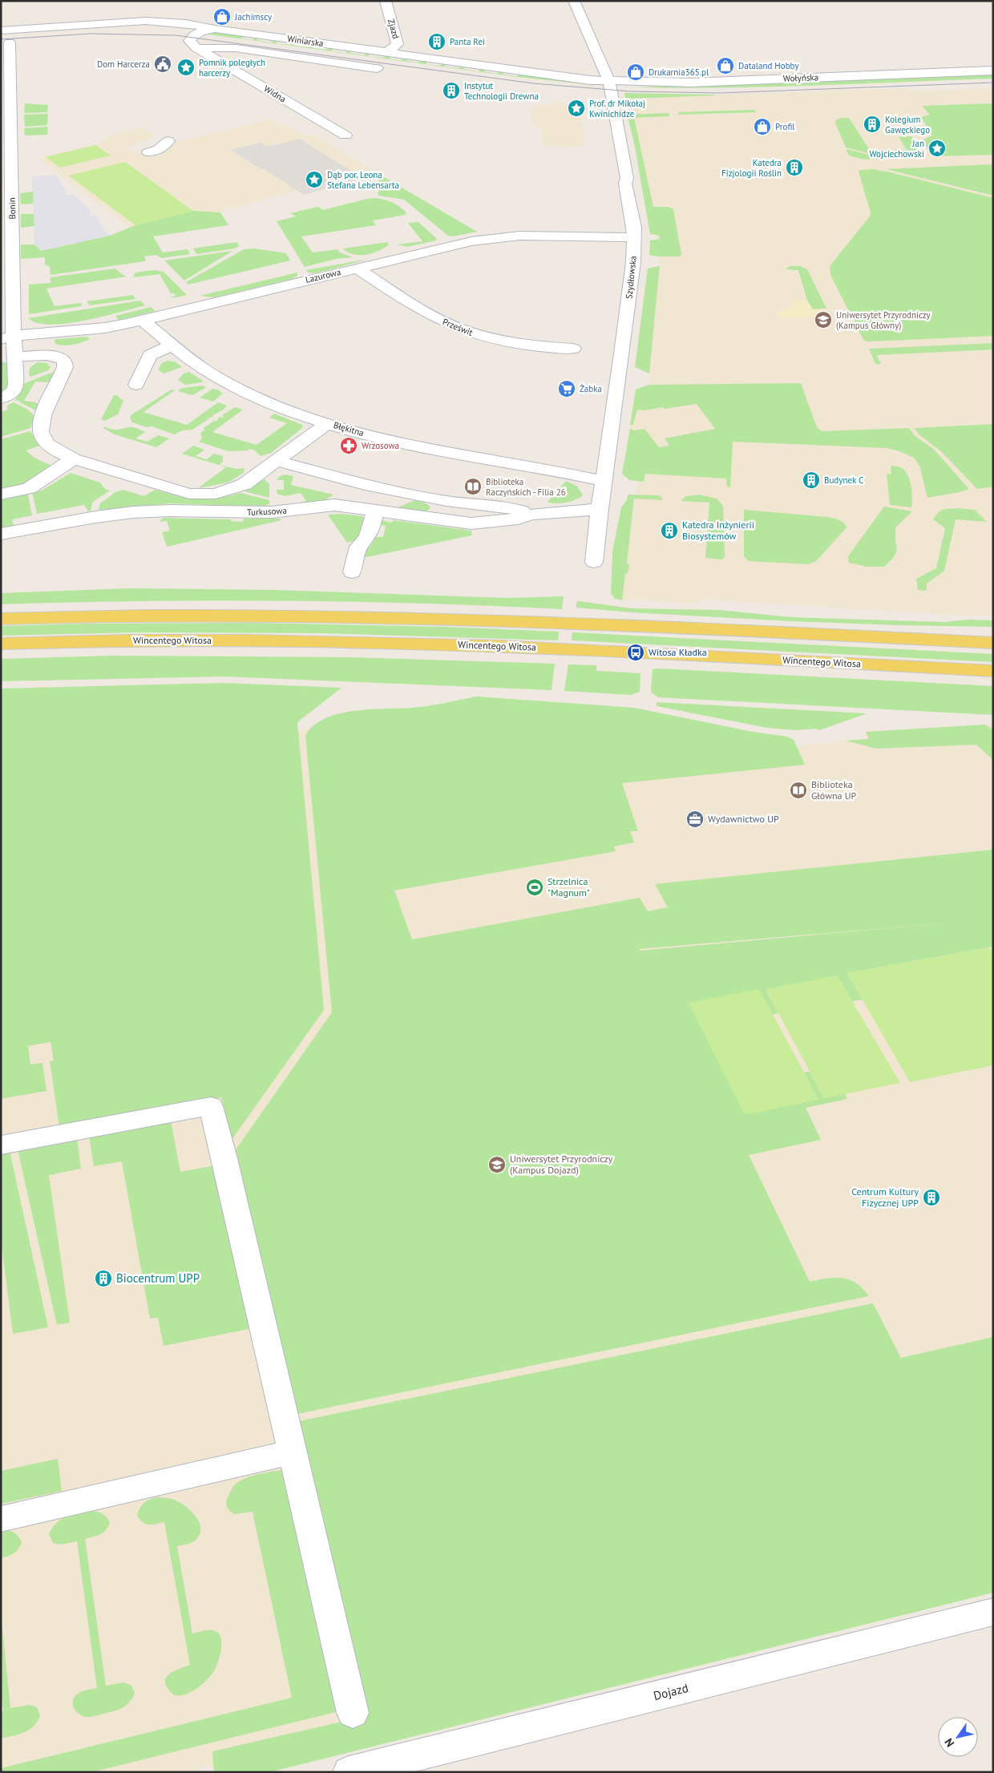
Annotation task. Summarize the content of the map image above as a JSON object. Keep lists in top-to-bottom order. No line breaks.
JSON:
{"streets":{"main road":["Wincentego Witosa"],"street":["Zjazd","Winiarska","Wołyńska","Widna","Bonin","Lazurowa","Szydłowska","Prześwit","Błękitna","Turkusowa","Dojazd"]},"crossings":[["Zjazd","Winiarska"],["Winiarska","Wołyńska"],["Winiarska","Szydłowska"],["Wołyńska","Szydłowska"],["Bonin","Lazurowa"],["Lazurowa","Szydłowska"],["Lazurowa","Prześwit"],["Lazurowa","Błękitna"],["Szydłowska","Błękitna"],["Szydłowska","Turkusowa"]],"places":{"shop":["Jachimscy","Dataland Hobby","Drukarnia365.pl","Profil"],"building":["Panta Rei","Instytut Technologii Drewna","Kolegium Gawęckiego","Katedra Fizjologii Roślin","Budynek C","Katedra Inżynierii Biosystemów","Centrum Kultury Fizycznej UPP","Biocentrum UPP"],"public building":["Dom Harcerza"],"place":["Pomnik poległych harcerzy","Prof. dr Mikołaj Kwinichidze","Jan Wojciechowski","Dąb por. Leona Stefana Lebensarta"],"school or university":["Uniwersytet Przyrodniczy (Kampus Główny)","Uniwersytet Przyrodniczy (Kampus Dojazd)"],"supermarket":["Żabka"],"pharmacy":["Wrzosowa"],"library":["Biblioteka Raczyńskich - Filia 26","Biblioteka Główna UP"],"bus stop":["Witosa Kładka"],"office":["Wydawnictwo UP"],"sports":["Strzelnica \"Magnum\""]},"north":"bottom left"}
